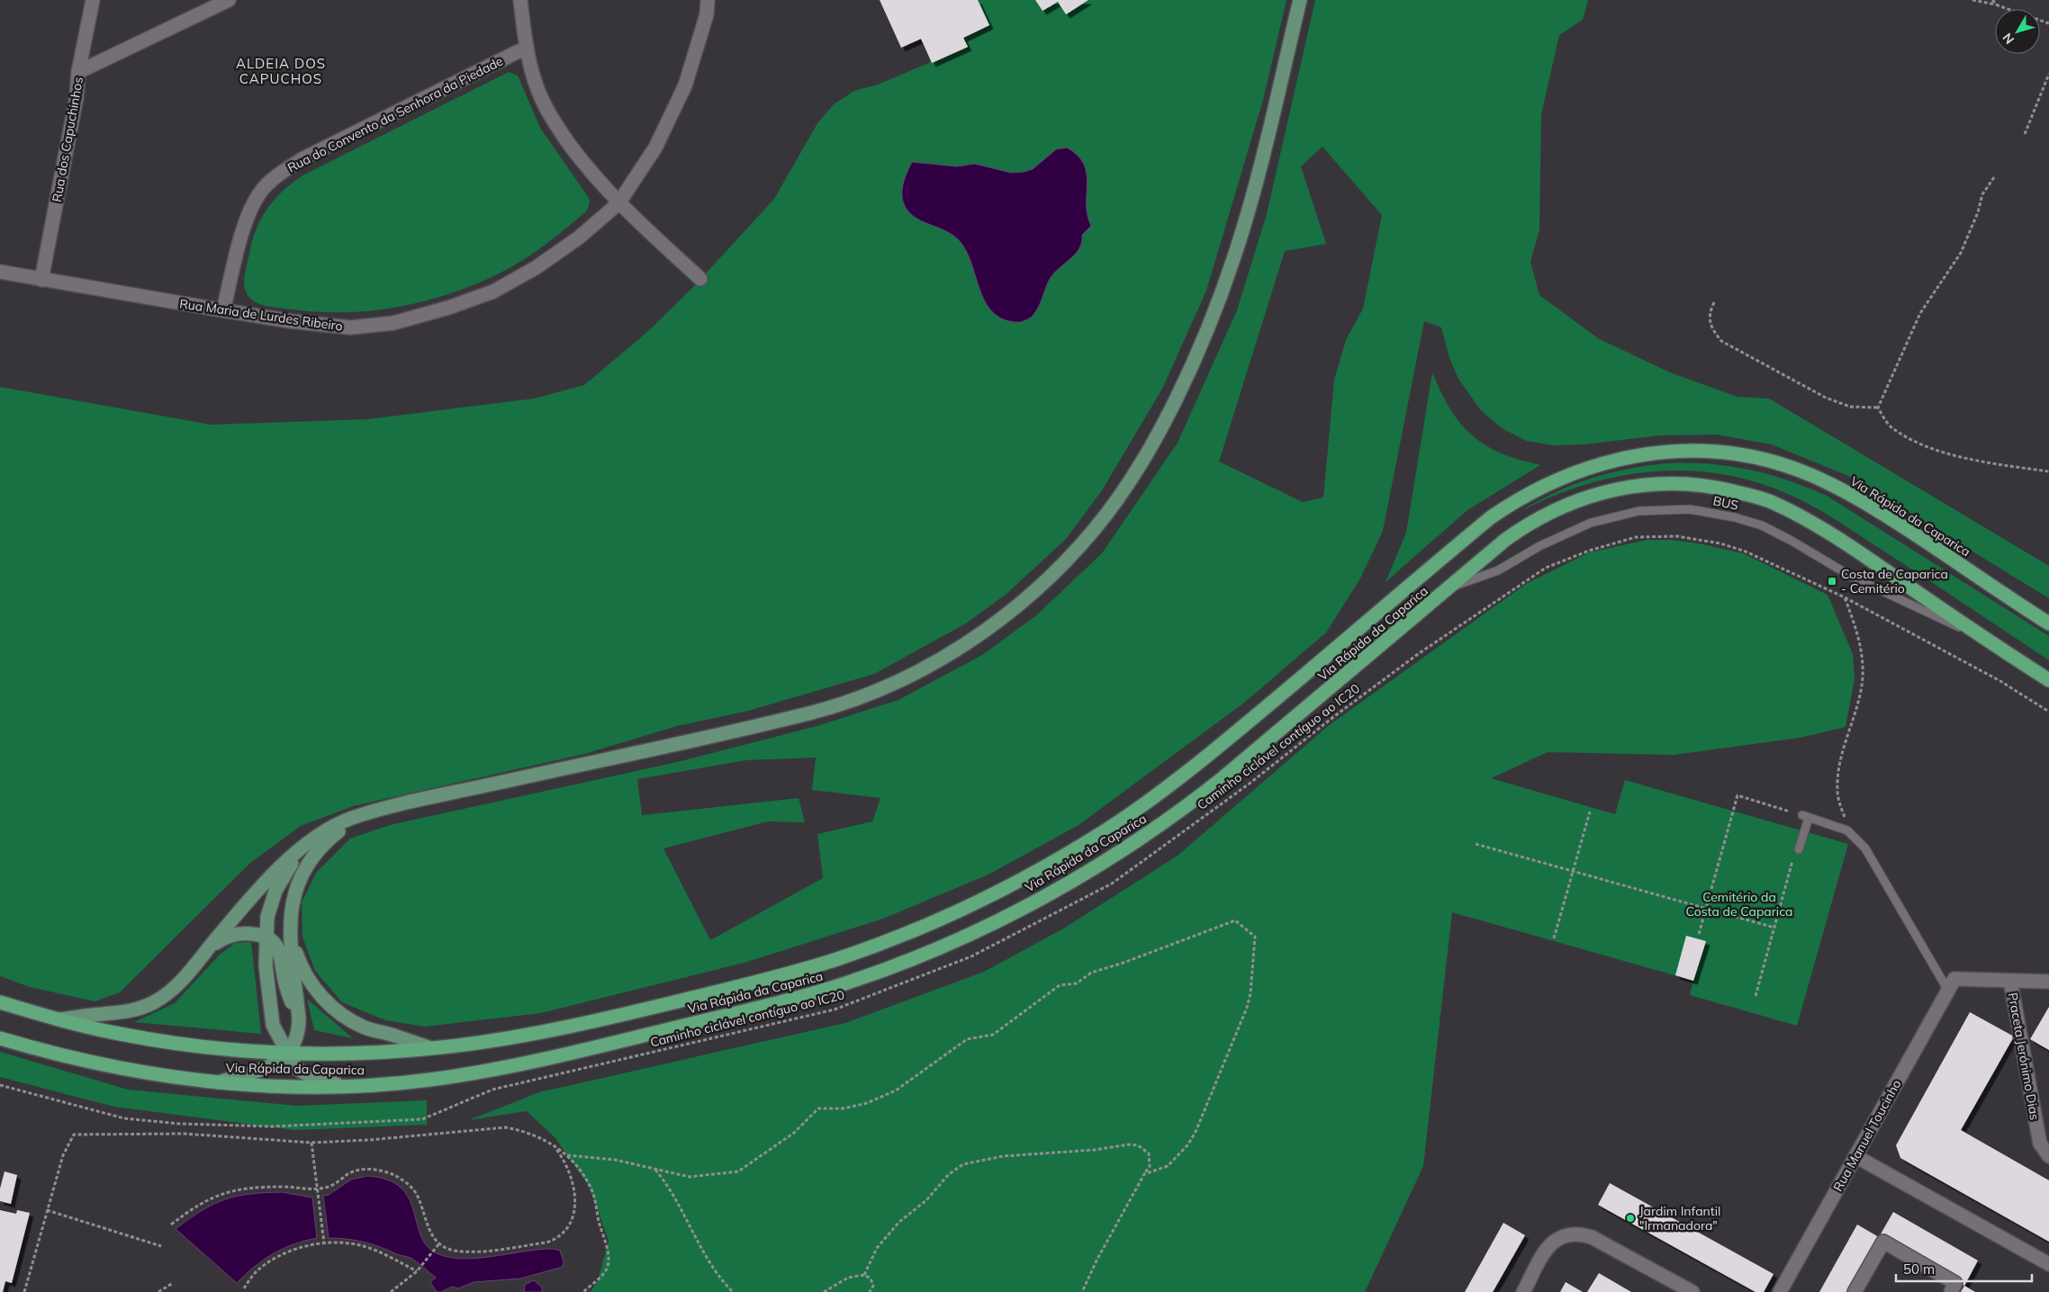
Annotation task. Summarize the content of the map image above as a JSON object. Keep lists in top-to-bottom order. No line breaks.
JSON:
{"streets":{"highway":["Via Rápida da Caparica"],"street":["Rua do Convento da Senhora da Piedade","Rua dos Capuchinhos","Rua Maria de Lurdes Ribeiro","Praceta Jerónimo Dias","Rua Manuel Toucinho"],"lane":["BUS"],"path":["Caminho ciclável contíguo ao IC20"]},"crossings":[["Rua do Convento da Senhora da Piedade","Rua Maria de Lurdes Ribeiro"],["Rua dos Capuchinhos","Rua Maria de Lurdes Ribeiro"],["BUS","Via Rápida da Caparica"]],"districts":["ALDEIA DOS CAPUCHOS"],"parks":["Cemitério da Costa de Caparica"],"places":{"transit":["Costa de Caparica - Cemitério"],"other":["Jardim Infantil \"Irmanadora\""]},"scale_bar":"50 m","north":"bottom left"}
